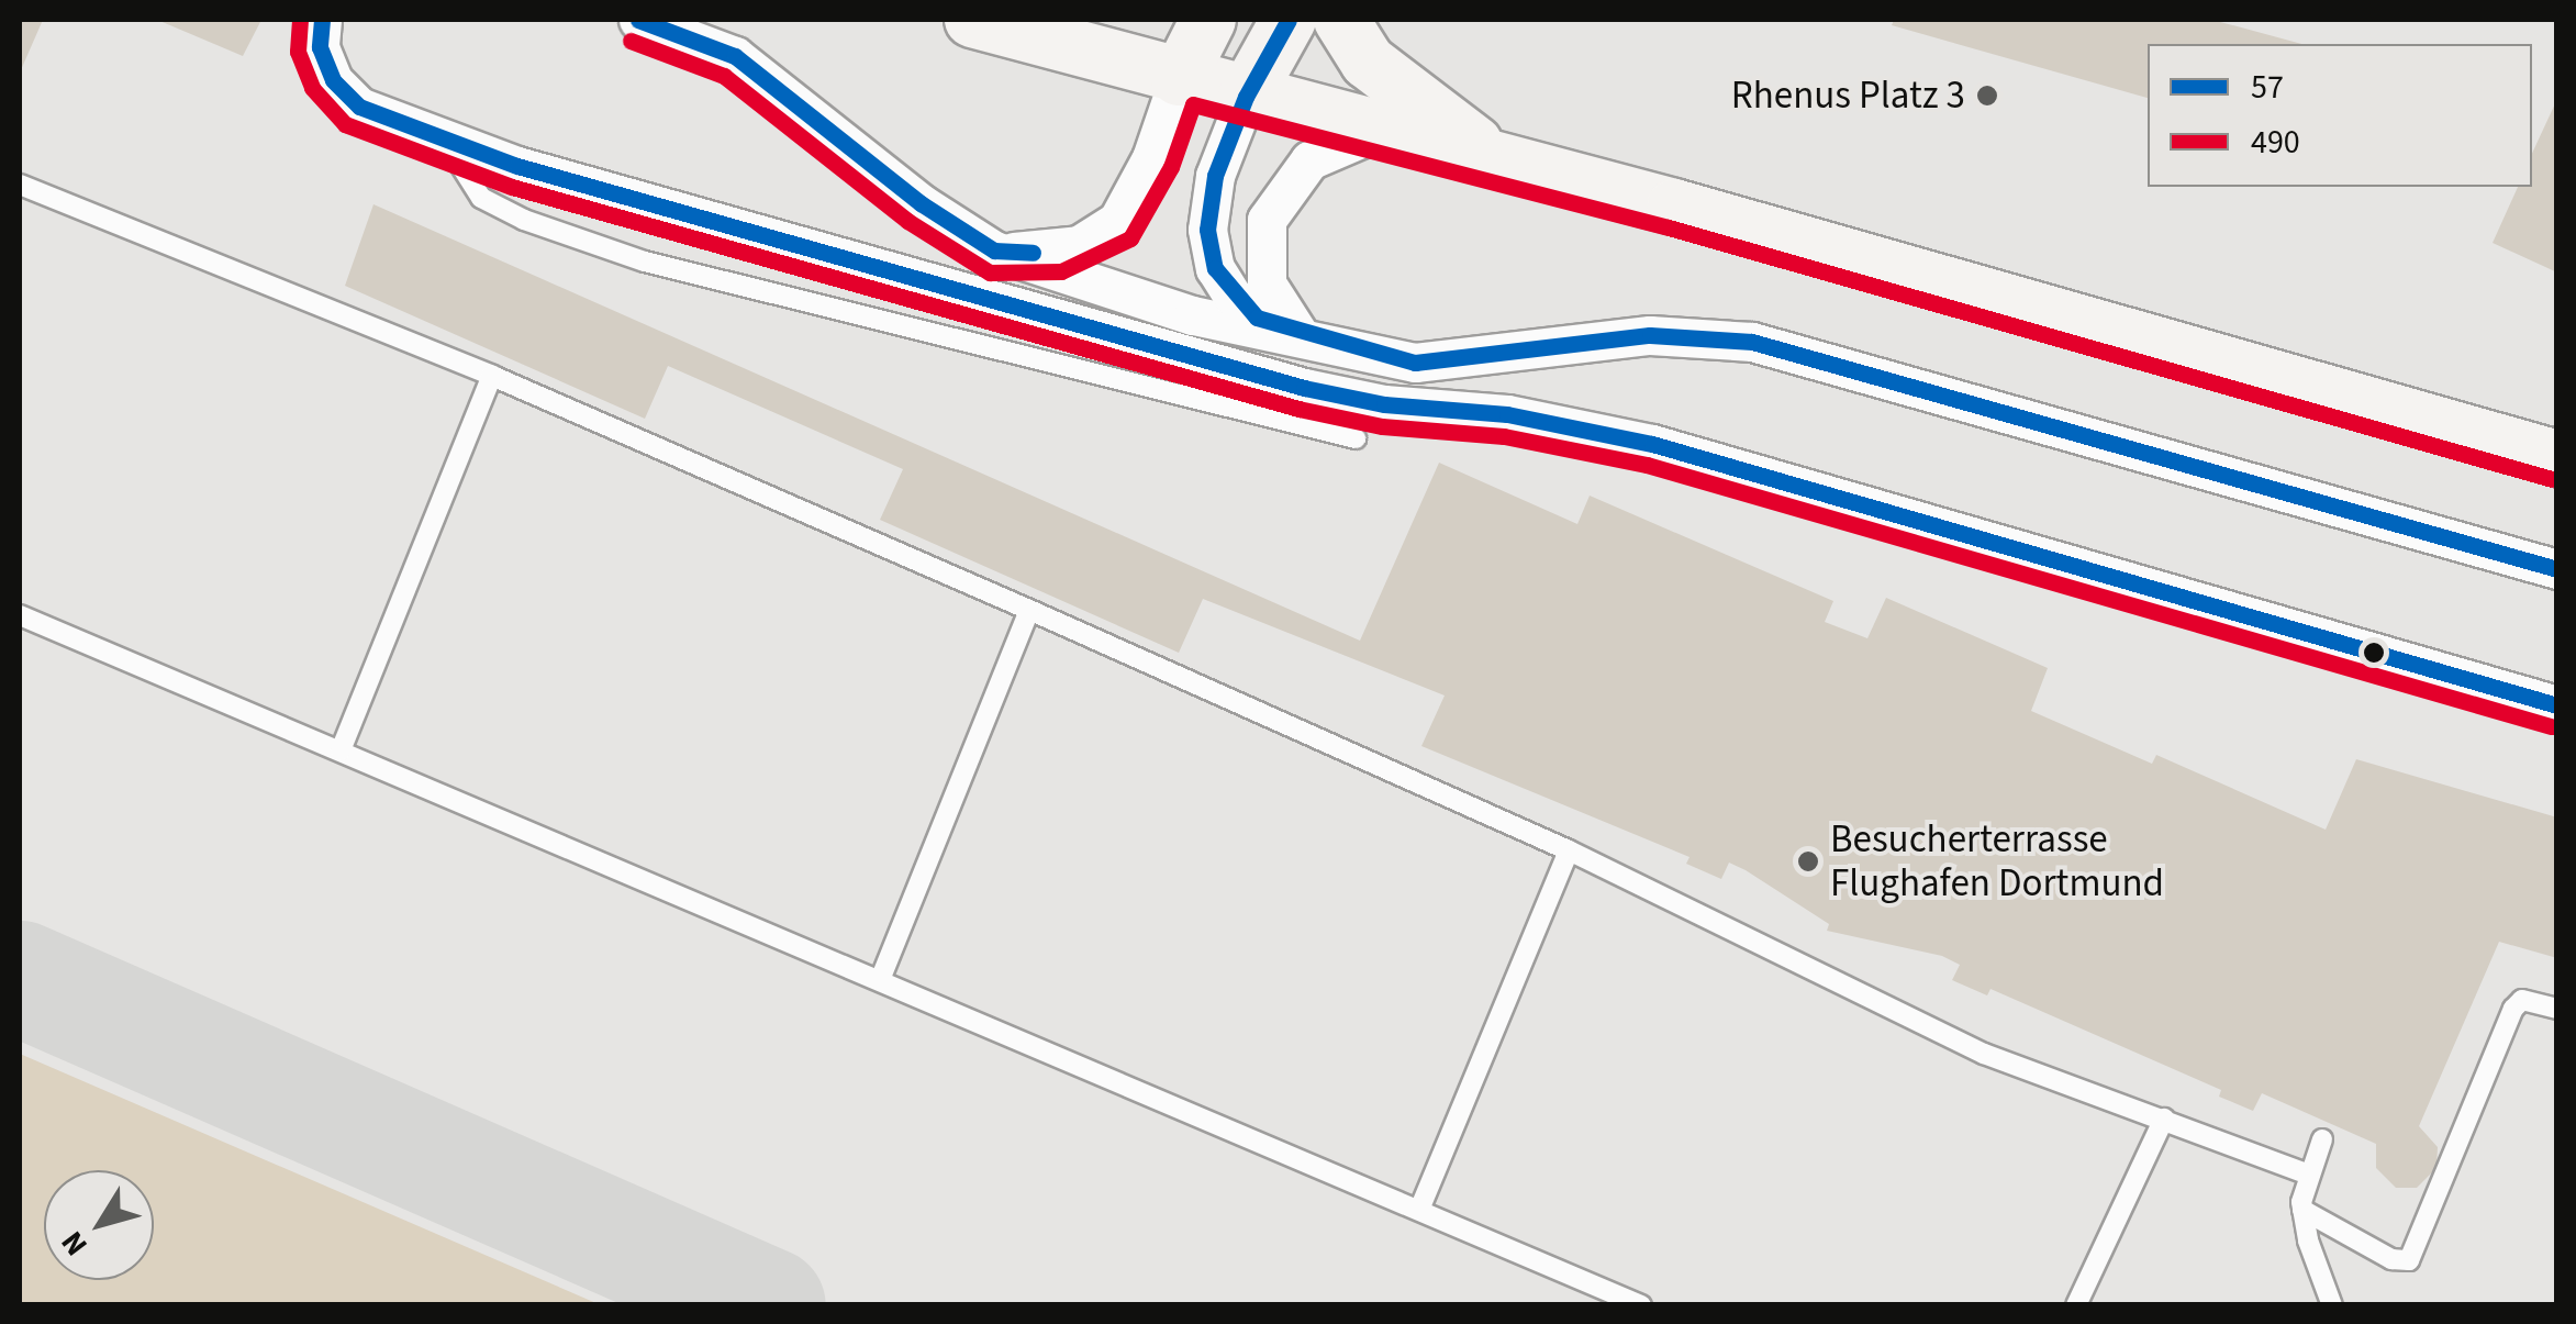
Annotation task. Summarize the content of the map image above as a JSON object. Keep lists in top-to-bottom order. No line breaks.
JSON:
{"places":["Rhenus Platz 3","Besucherterrasse Flughafen Dortmund"],"lines":["transit line 57","transit line 490"],"legend":["57","490"],"north":"bottom left"}
